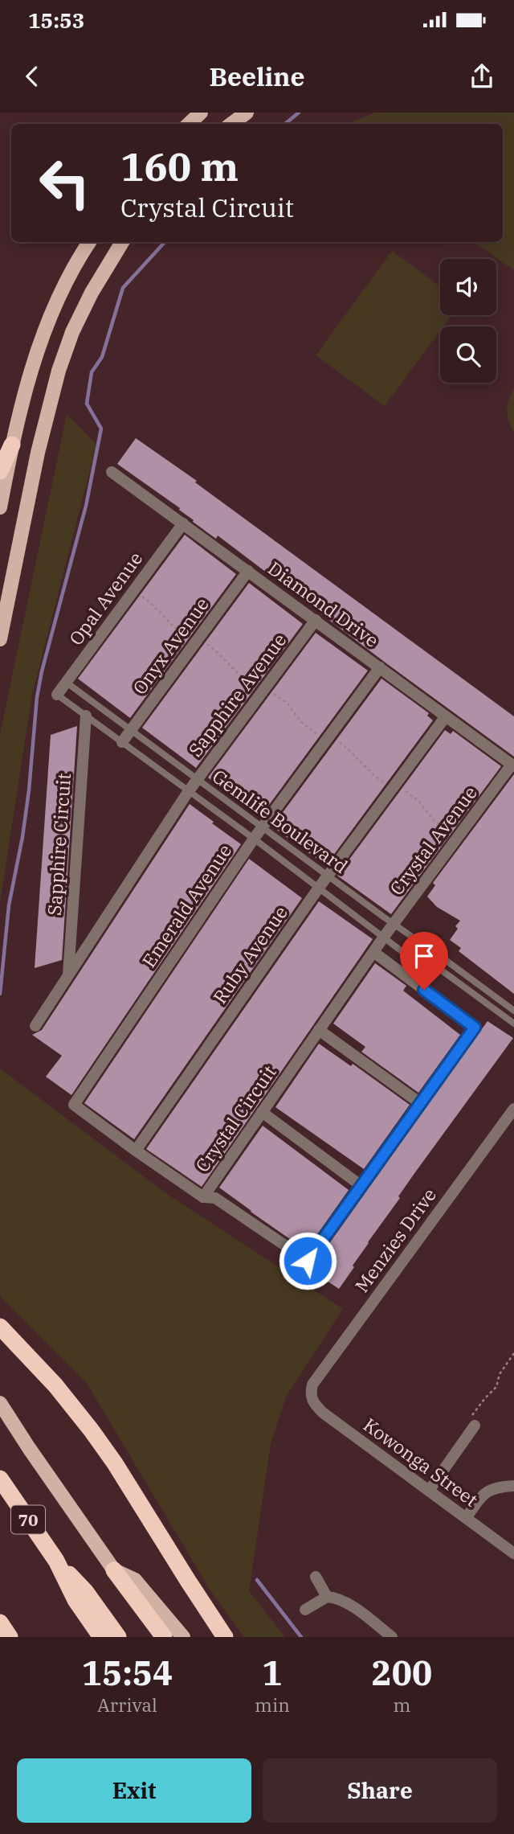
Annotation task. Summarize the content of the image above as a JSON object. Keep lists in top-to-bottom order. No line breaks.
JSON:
{"streets":{"highway":["70"],"street":["Opal Avenue","Diamond Drive","Onyx Avenue","Sapphire Avenue","Crystal Avenue","Sapphire Circuit","Emerald Avenue","Ruby Avenue","Crystal Circuit","Menzies Drive","Kowonga Street"],"lane":["Gemlife Boulevard"]},"crossings":[["Opal Avenue","Diamond Drive"],["Opal Avenue","Gemlife Boulevard"],["Diamond Drive","Onyx Avenue"],["Diamond Drive","Sapphire Avenue"],["Diamond Drive","Crystal Avenue"],["Diamond Drive","Emerald Avenue"],["Diamond Drive","Ruby Avenue"],["Onyx Avenue","Gemlife Boulevard"],["Sapphire Avenue","Gemlife Boulevard"],["Sapphire Avenue","Sapphire Circuit"],["Gemlife Boulevard","Crystal Avenue"],["Gemlife Boulevard","Sapphire Circuit"],["Gemlife Boulevard","Emerald Avenue"],["Gemlife Boulevard","Ruby Avenue"],["Gemlife Boulevard","Crystal Circuit"],["Crystal Avenue","Crystal Circuit"],["Emerald Avenue","Ruby Avenue"],["Menzies Drive","Kowonga Street"]],"page":{"status":"15:53","header":"Beeline","turn":["160 m","Crystal Circuit"],"eta":["15:54","Arrival","1","min","200","m"],"buttons":["Exit","Share"]}}
